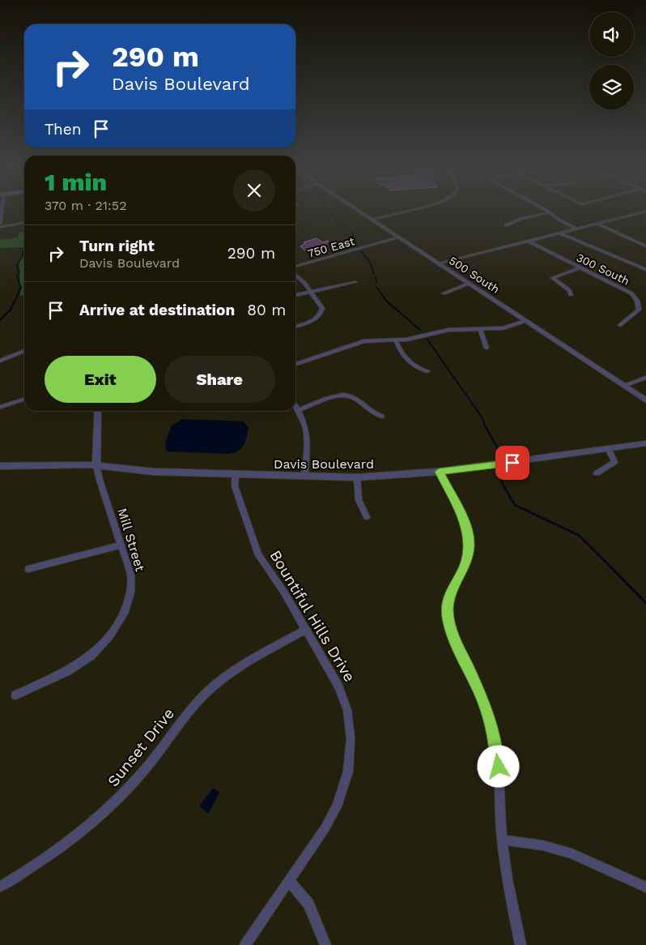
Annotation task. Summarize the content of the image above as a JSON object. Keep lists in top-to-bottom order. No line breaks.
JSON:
{"streets":{"street":["750 East","300 South","500 South","Davis Boulevard","Mill Street","Bountiful Hills Drive","Sunset Drive"]},"crossings":[["750 East","500 South"],["Davis Boulevard","Mill Street"],["Davis Boulevard","Bountiful Hills Drive"],["Bountiful Hills Drive","Sunset Drive"]],"page":{"turn":["290 m","Davis Boulevard"],"then":"Then","heading":["1 min","370 m · 21:52"],"list":[{"name":"Turn right","note":"Davis Boulevard","value":"290 m"},{"name":"Arrive at destination","value":"80 m"}],"buttons":["Exit","Share"]}}
